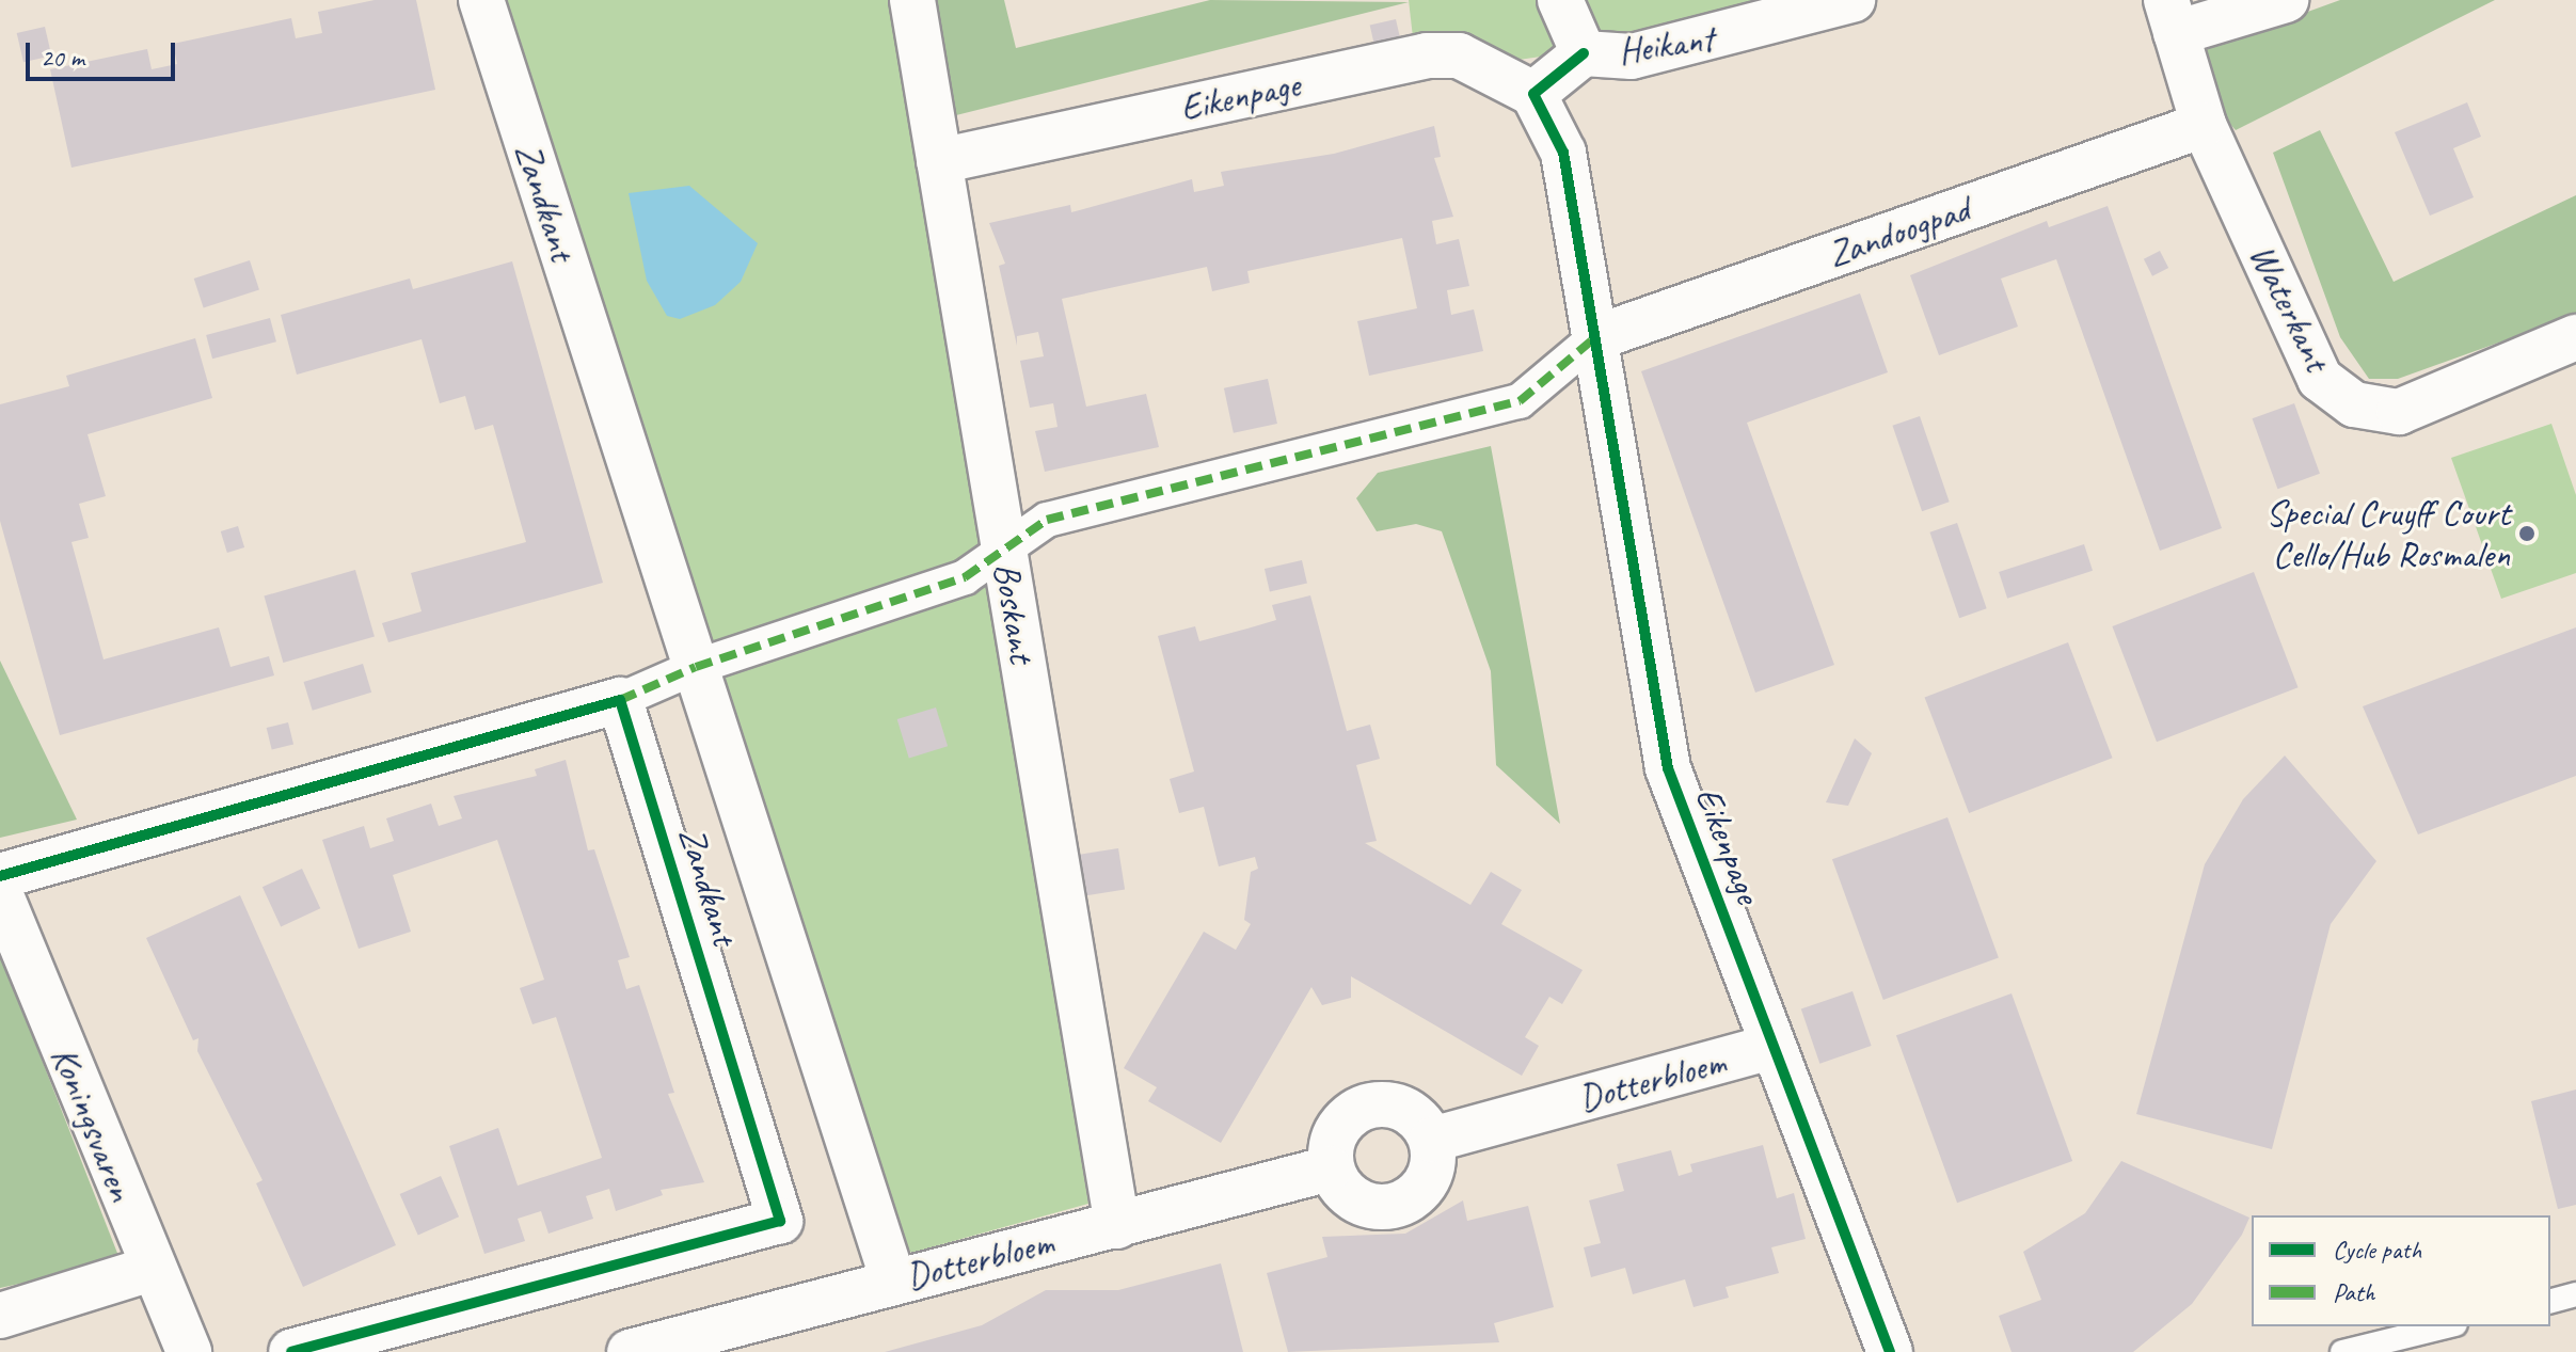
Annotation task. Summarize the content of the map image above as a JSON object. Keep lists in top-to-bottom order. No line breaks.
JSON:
{"streets":{"street":["Heikant","Eikenpage","Zandkant","Zandoogpad","Waterkant","Boskant","Dotterbloem","Koningsvaren"]},"crossings":[["Eikenpage","Zandoogpad"],["Eikenpage","Boskant"],["Eikenpage","Dotterbloem"],["Zandkant","Dotterbloem"],["Zandoogpad","Waterkant"],["Boskant","Dotterbloem"]],"places":["Special Cruyff Court Cello/Hub Rosmalen"],"legend":["Cycle path","Path"],"scale_bar":"20 m"}
